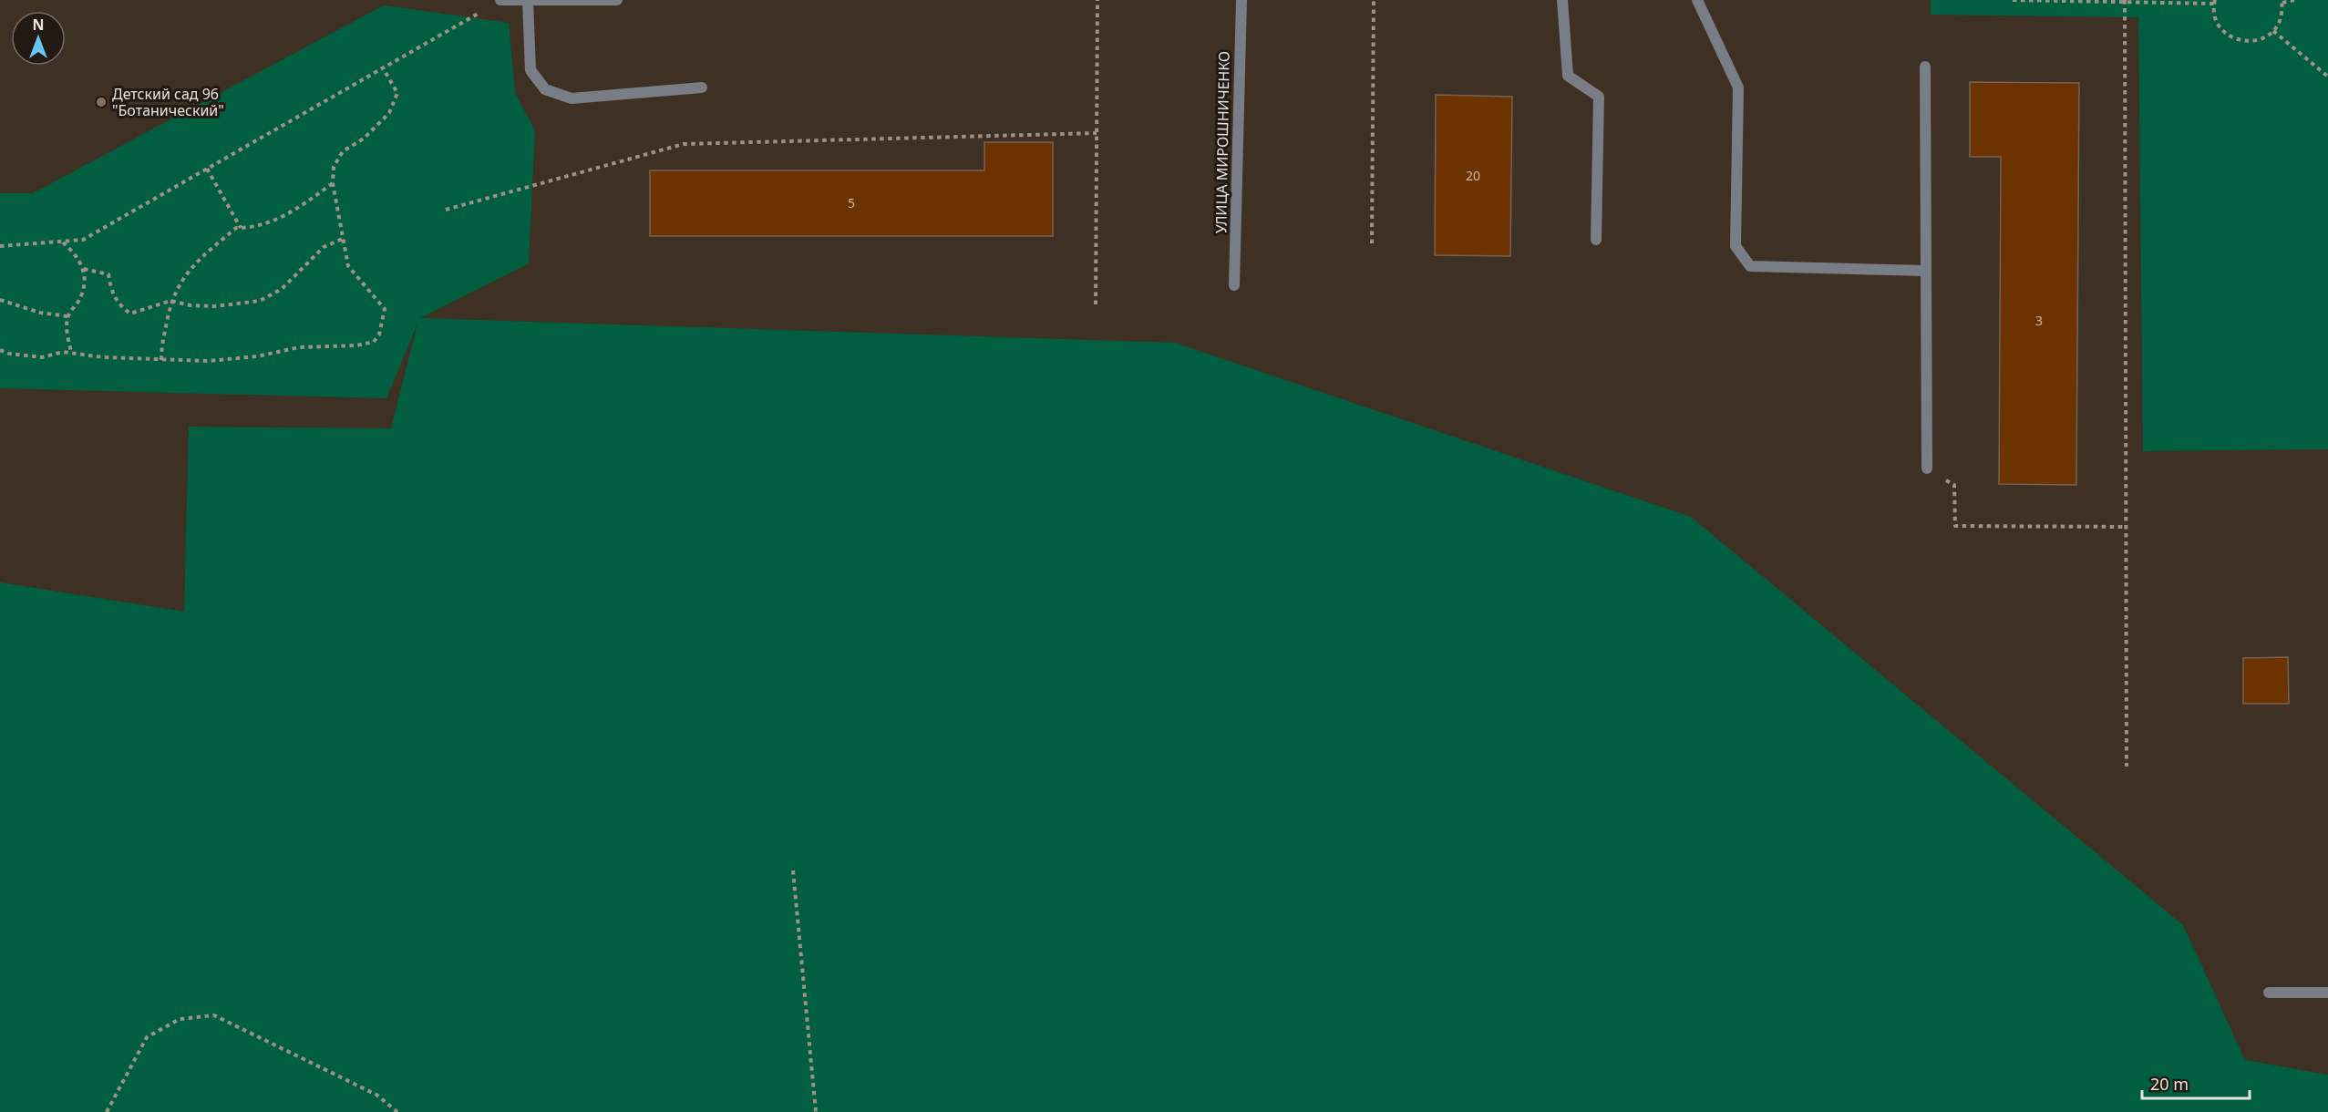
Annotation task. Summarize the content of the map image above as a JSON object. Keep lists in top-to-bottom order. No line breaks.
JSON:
{"streets":{"street":["УЛИЦА МИРОШНИЧЕНКО"]},"places":["Детский сад 96 \"Ботанический\""],"house_numbers":["20","5","3"],"scale_bar":"20 m","north":"top"}
